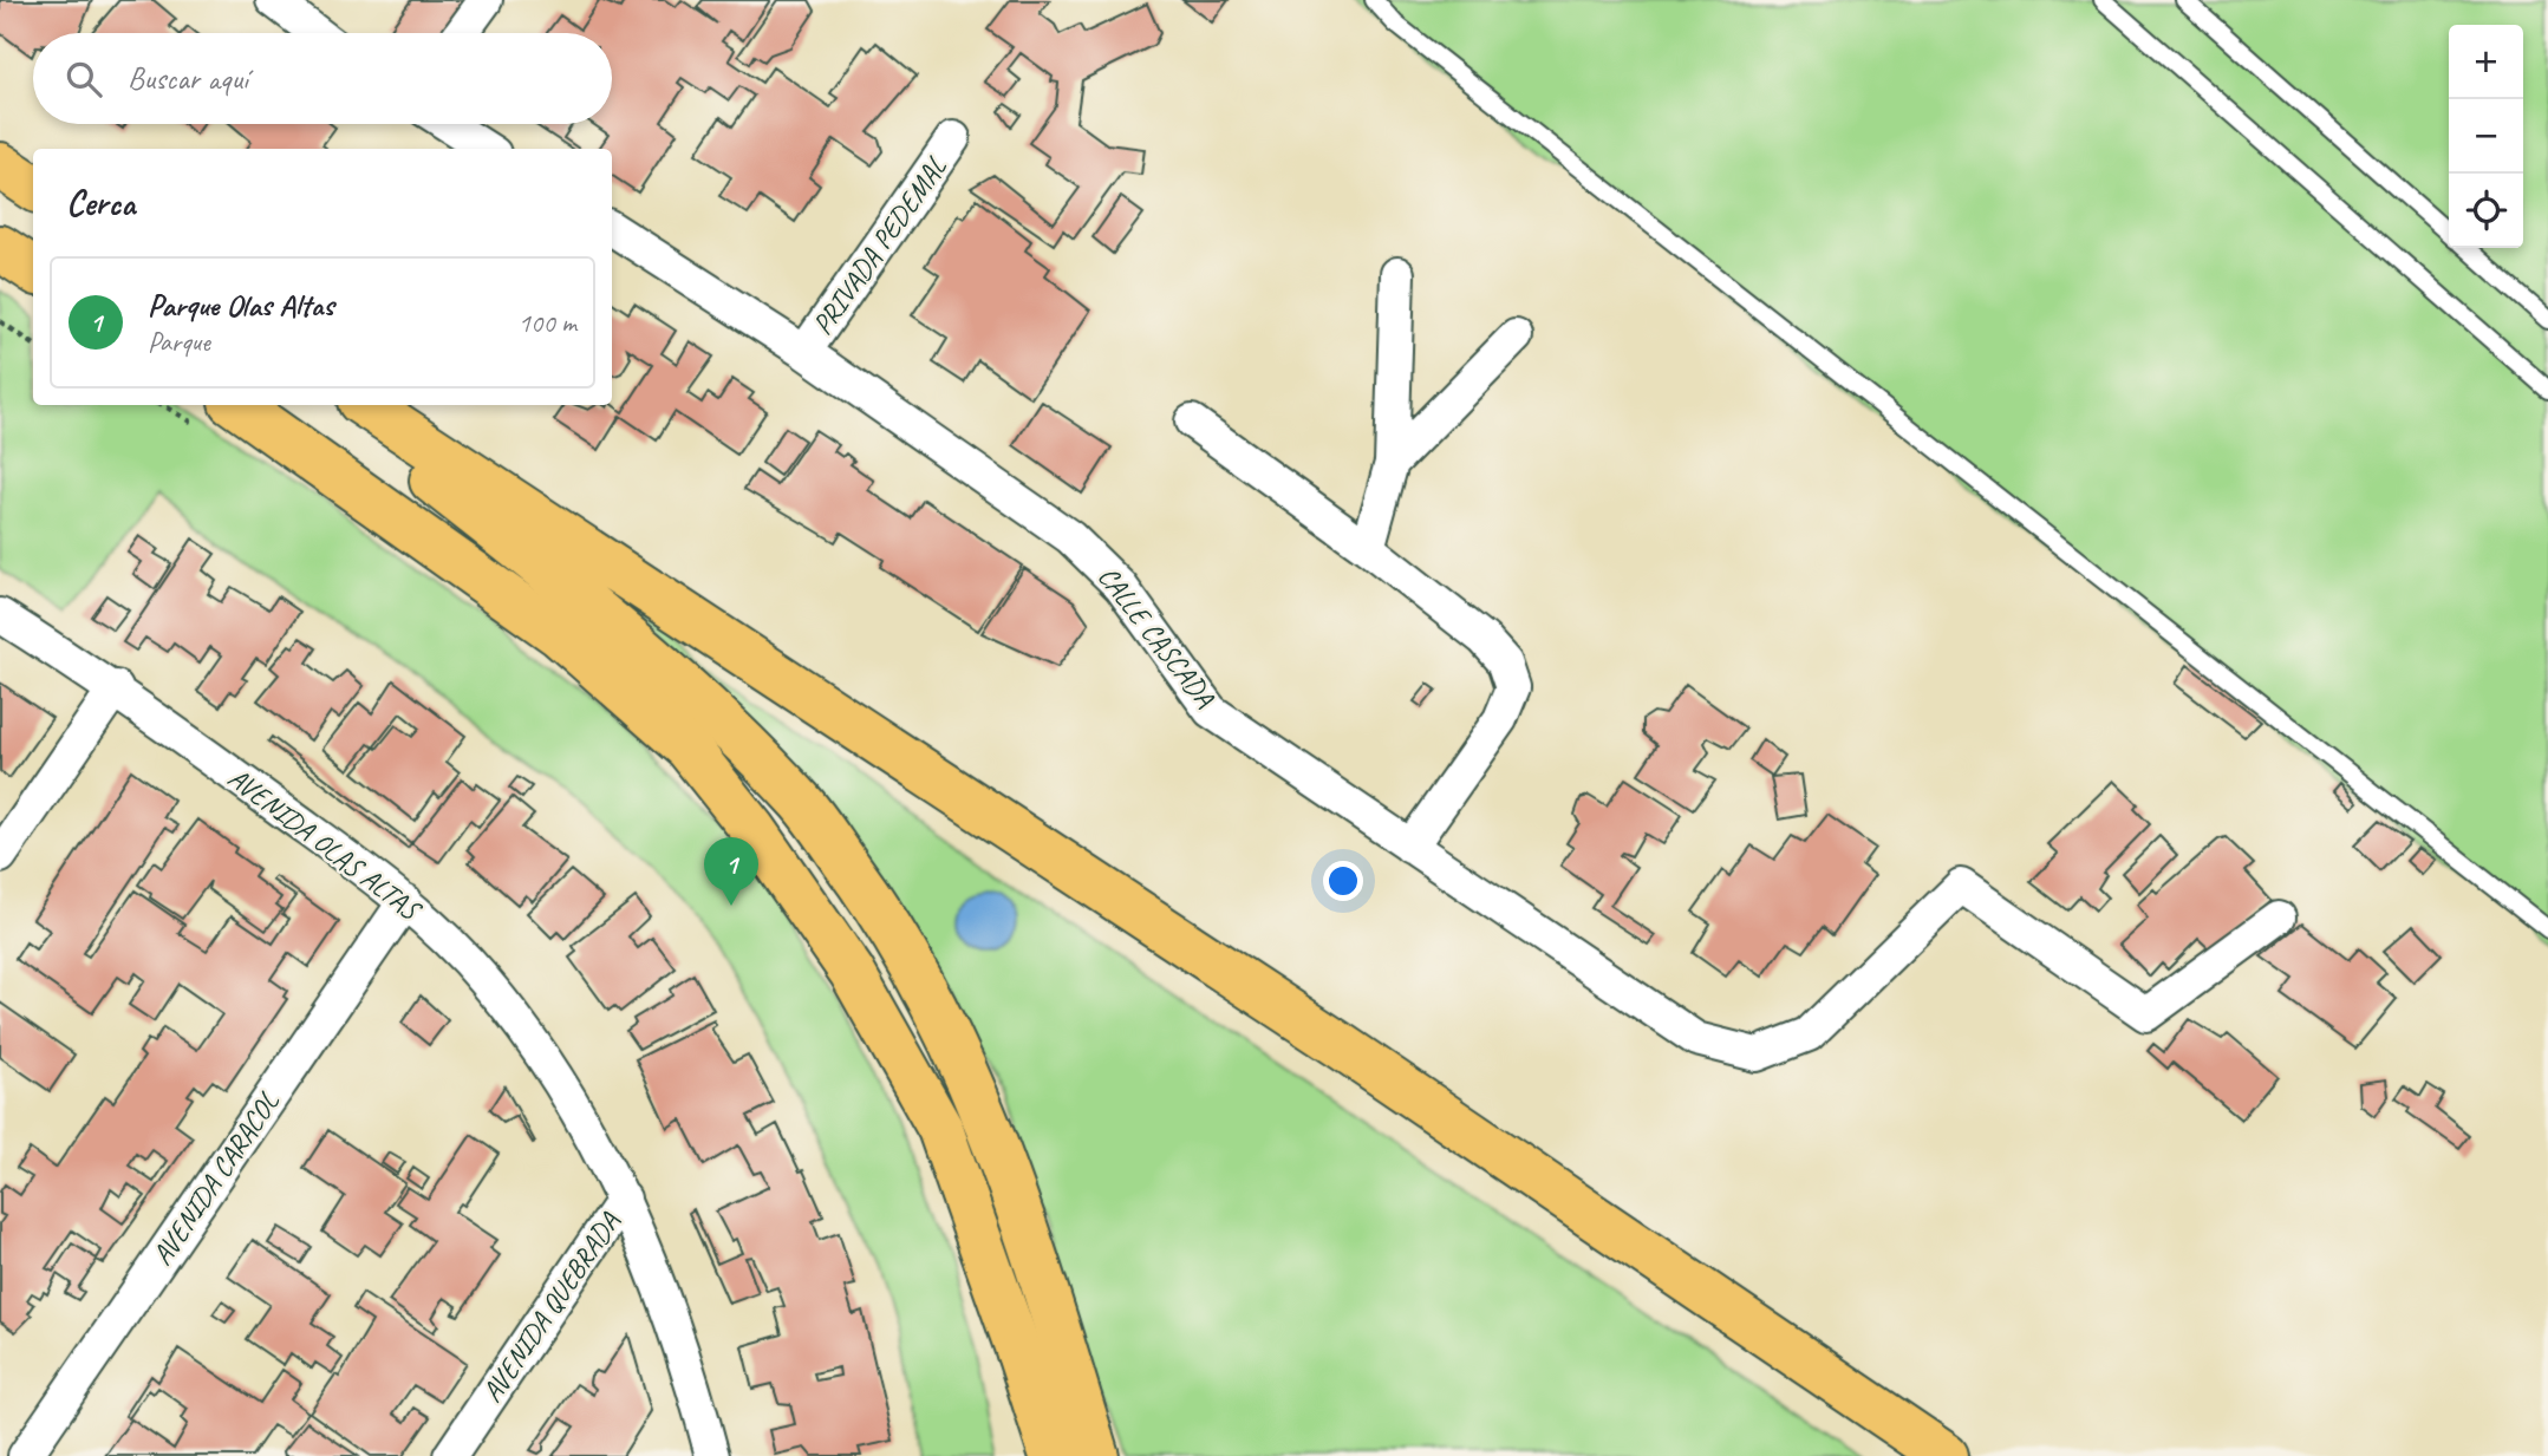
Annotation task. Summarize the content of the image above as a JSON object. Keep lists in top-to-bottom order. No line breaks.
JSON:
{"streets":{"street":["PRIVADA PEDEMAL","CALLE CASCADA","AVENIDA OLAS ALTAS","AVENIDA CARACOL","AVENIDA QUEBRADA"]},"crossings":[["PRIVADA PEDEMAL","CALLE CASCADA"],["AVENIDA OLAS ALTAS","AVENIDA CARACOL"],["AVENIDA OLAS ALTAS","AVENIDA QUEBRADA"]],"page":{"map_buttons":["+","−"],"search":"Buscar aquí","heading":"Cerca","list":[{"mark":"1","name":"Parque Olas Altas","note":"Parque","value":"100 m"}],"pins":"1"}}
